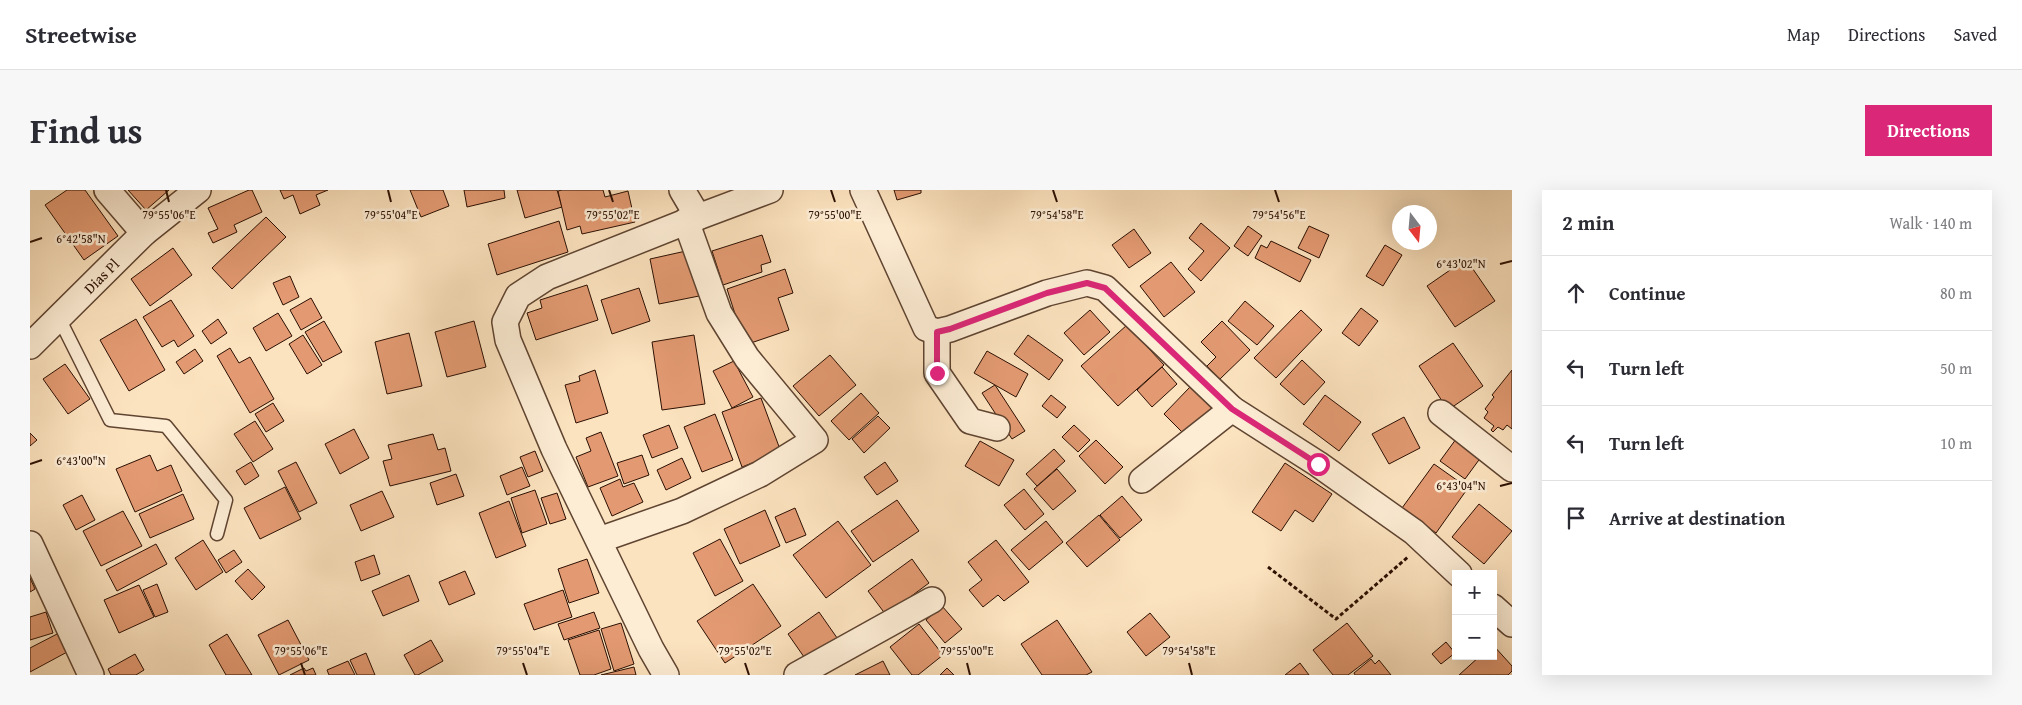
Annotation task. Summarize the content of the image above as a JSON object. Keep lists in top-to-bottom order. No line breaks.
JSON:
{"streets":{"street":["Dias Pl"]},"north":"bottom","page":{"header":"Streetwise","nav":["Map","Directions","Saved"],"title":"Find us","buttons":"Directions","heading":["2 min","Walk · 140 m"],"list":[["Continue","80 m"],["Turn left","50 m"],["Turn left","10 m"],"Arrive at destination"],"map_buttons":["+","−"]},"coordinates":["79°55'06\"E","79°55'04\"E","79°55'02\"E","79°55'00\"E","79°54'58\"E","79°54'56\"E","6°42'58\"N","6°43'02\"N","6°43'00\"N","6°43'04\"N"]}
